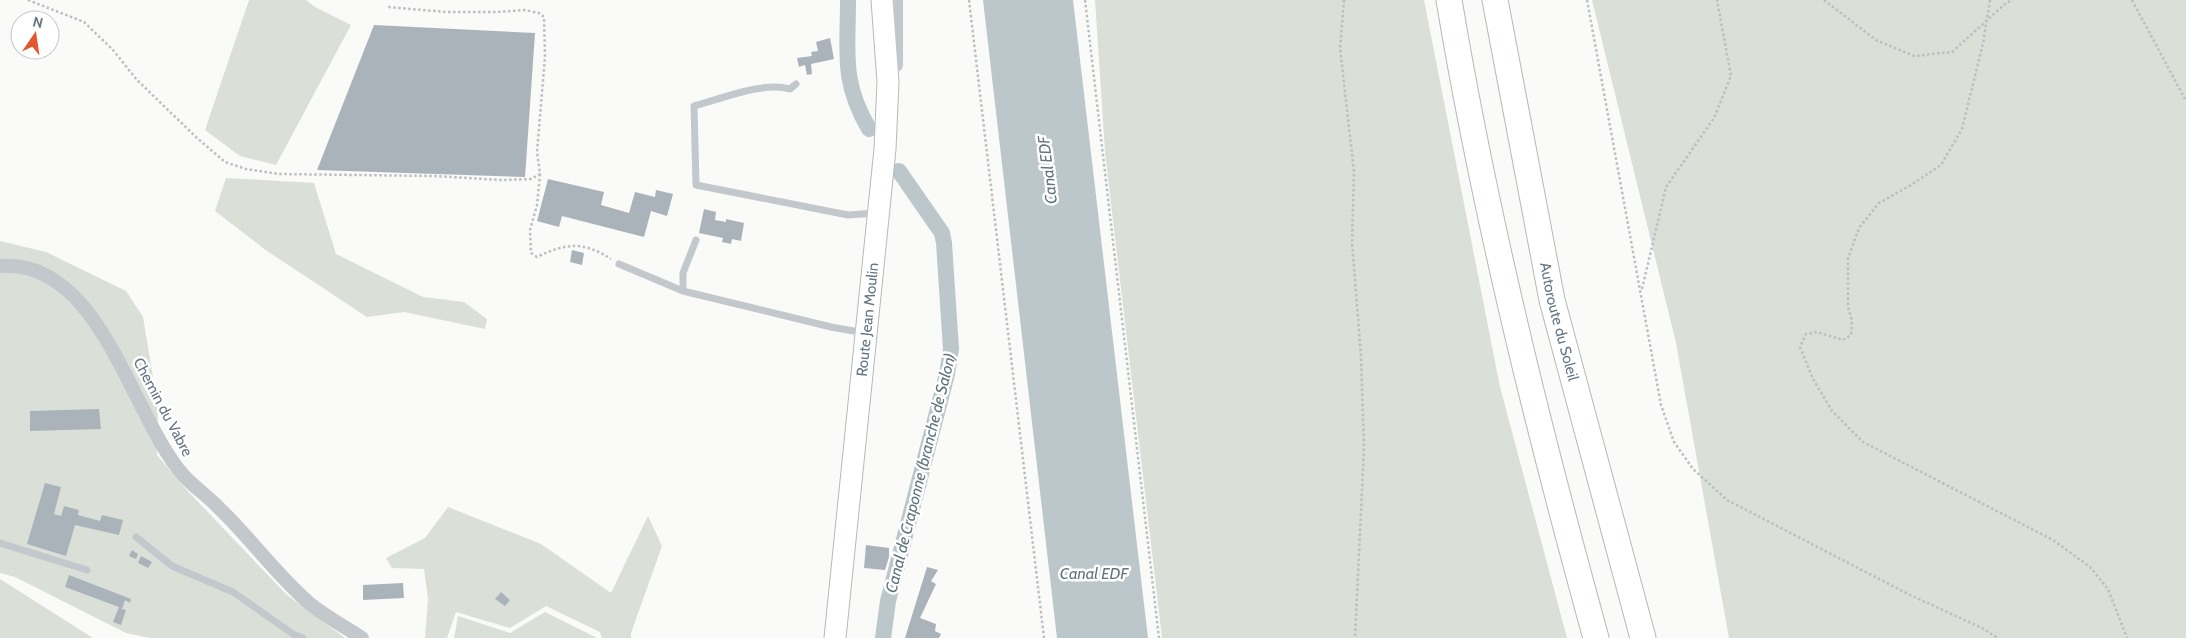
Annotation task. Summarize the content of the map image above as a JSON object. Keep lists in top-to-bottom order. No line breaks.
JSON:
{"streets":{"highway":["Autoroute du Soleil"],"main road":["Route Jean Moulin"],"street":["Chemin du Vabre"]},"water":["Canal EDF","Canal de Craponne (branche de Salon)"],"north":"top"}
